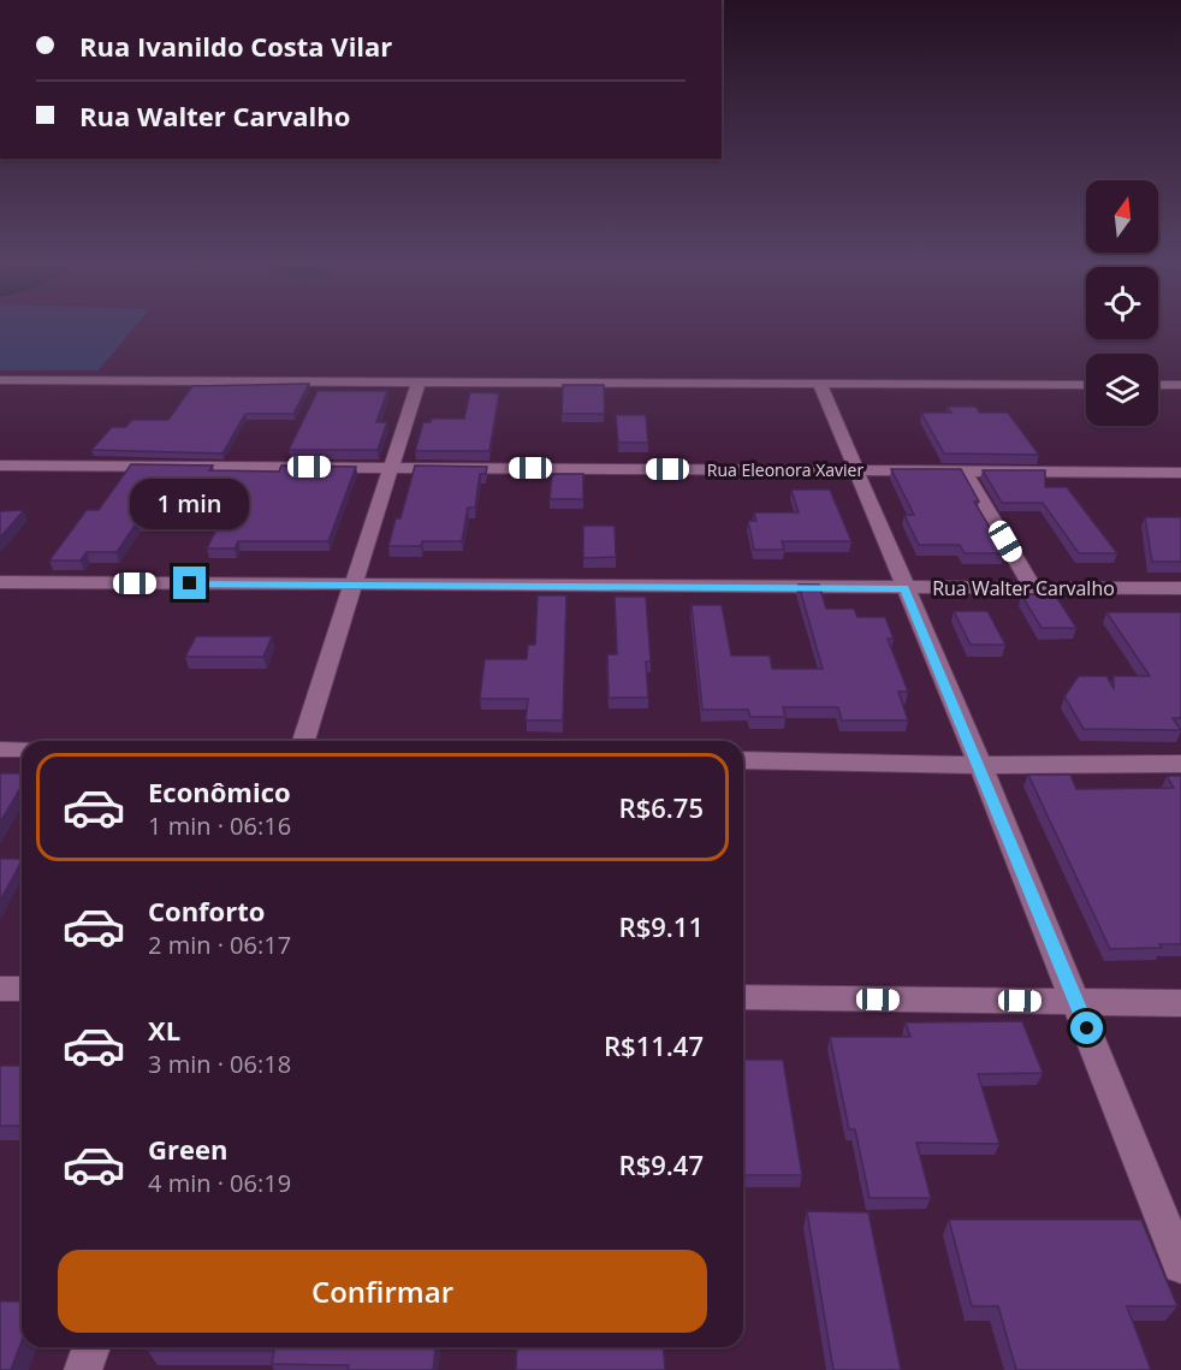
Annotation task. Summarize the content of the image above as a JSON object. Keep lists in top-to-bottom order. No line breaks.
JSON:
{"streets":{"street":["Rua Eleonora Xavier","Rua Walter Carvalho"]},"north":"top","page":{"banner":["Rua Ivanildo Costa Vilar","Rua Walter Carvalho"],"bubble":"1 min","list":[{"name":"Econômico","note":"1 min · 06:16","value":"R$6.75"},{"name":"Conforto","note":"2 min · 06:17","value":"R$9.11"},{"name":"XL","note":"3 min · 06:18","value":"R$11.47"},{"name":"Green","note":"4 min · 06:19","value":"R$9.47"}],"buttons":"Confirmar"}}
